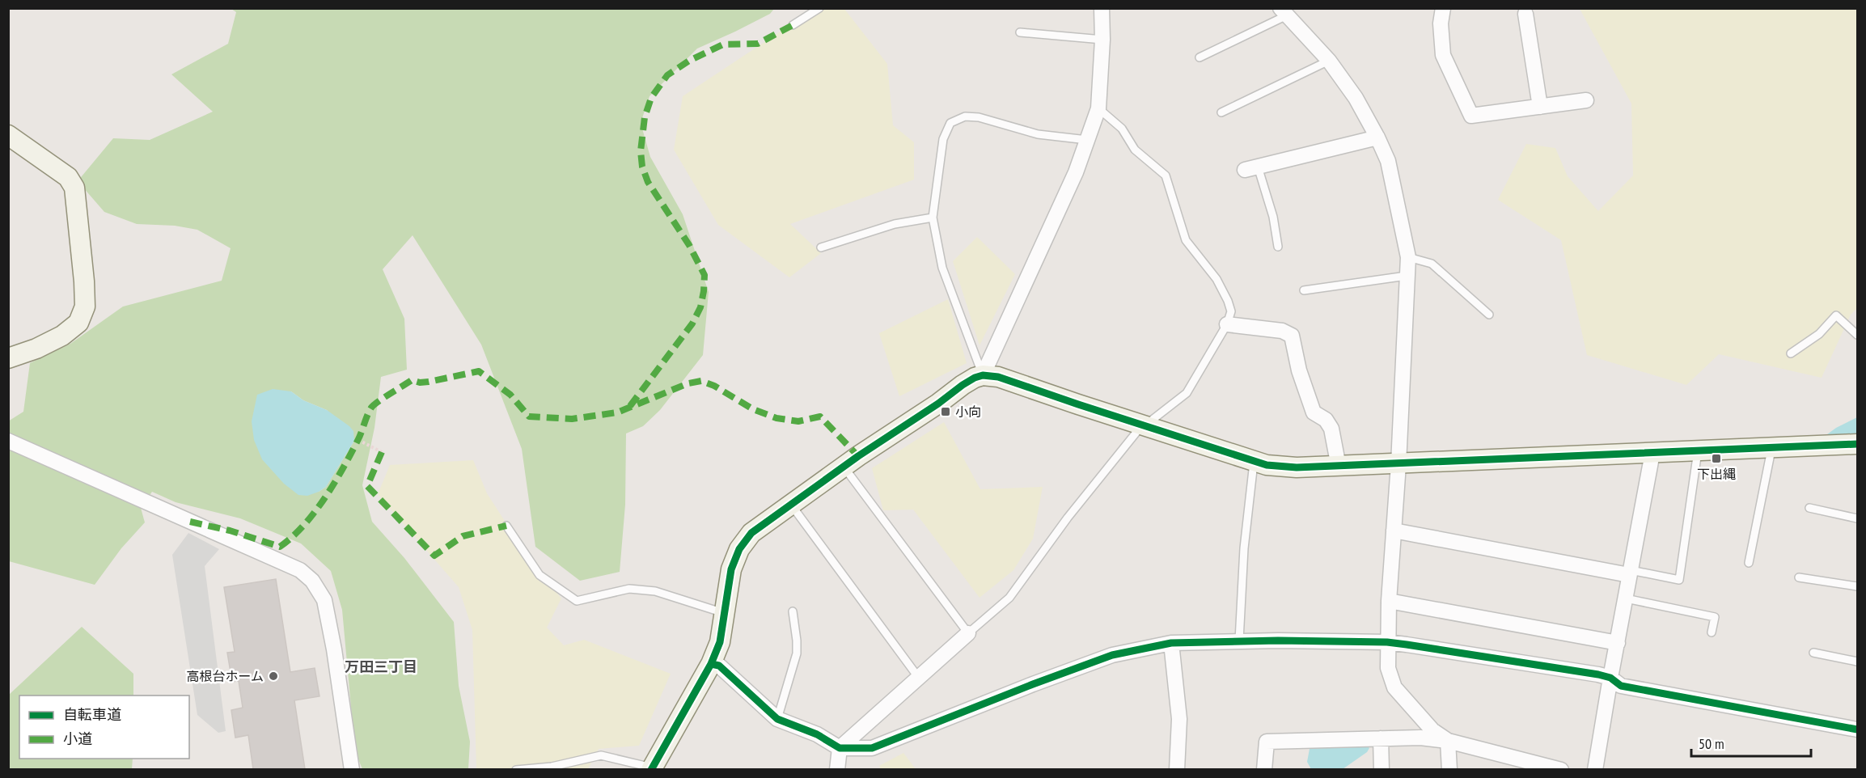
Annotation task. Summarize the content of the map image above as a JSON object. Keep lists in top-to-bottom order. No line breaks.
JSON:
{"districts":["万田三丁目"],"places":{"transit":["小向","下出縄"],"other":["高根台ホーム"]},"legend":["自転車道","小道"],"scale_bar":"50 m"}
